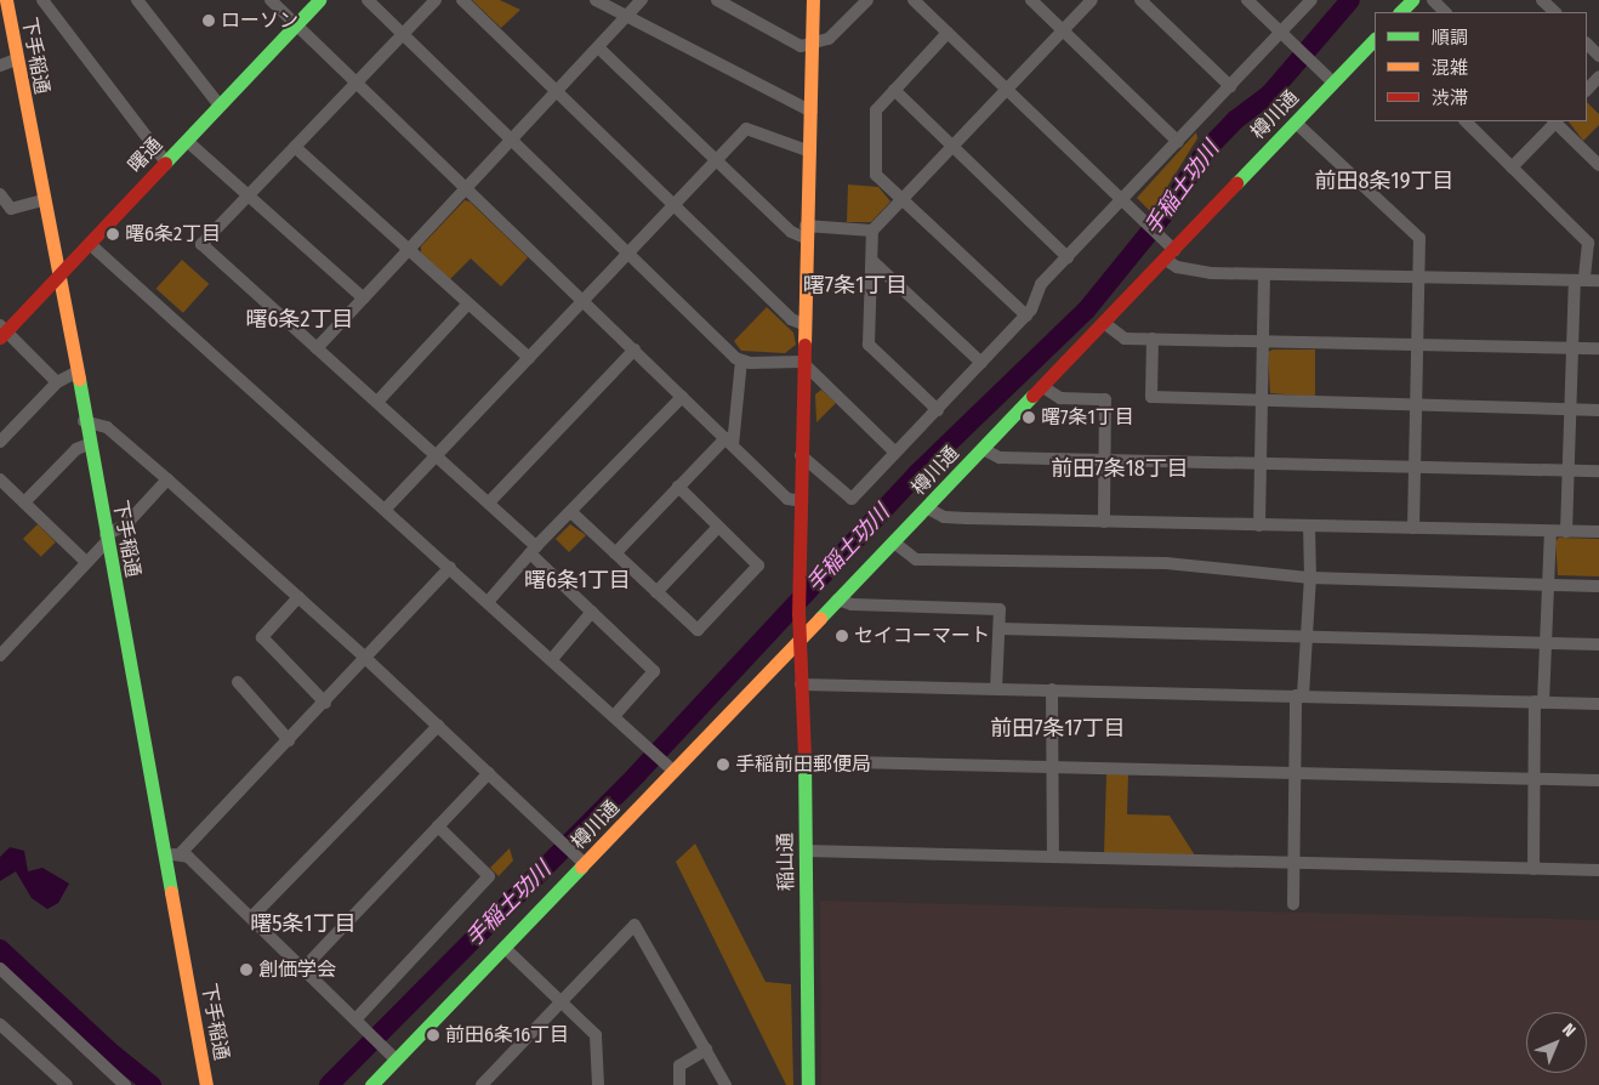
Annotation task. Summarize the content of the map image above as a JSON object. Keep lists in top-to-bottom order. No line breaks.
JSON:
{"streets":{"street":["下手稲通","樽川通","曙通","稲山通"]},"crossings":[["下手稲通","曙通"],["樽川通","稲山通"]],"districts":["前田8条19丁目","曙7条1丁目","曙6条2丁目","前田7条18丁目","曙6条1丁目","前田7条17丁目","曙5条1丁目"],"water":["手稲土功川"],"places":["ローソン","曙6条2丁目","曙7条1丁目","セイコーマート","手稲前田郵便局","創価学会","前田6条16丁目"],"legend":["順調","混雑","渋滞"],"north":"top right"}
